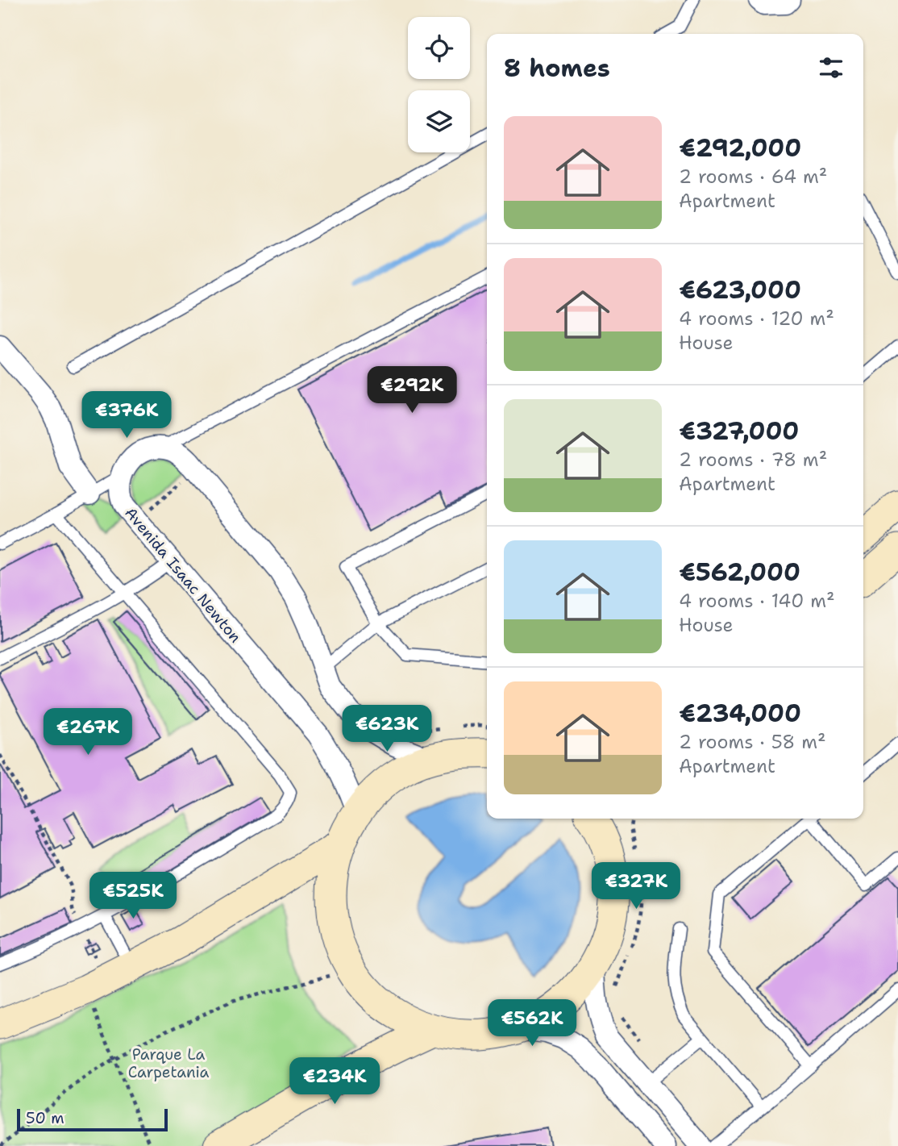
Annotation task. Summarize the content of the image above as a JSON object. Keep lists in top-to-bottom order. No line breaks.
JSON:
{"streets":{"street":["Avenida Isaac Newton"]},"parks":["Parque La Carpetania"],"scale_bar":"50 m","page":{"heading":"8 homes","list":[{"name":"€292,000","note":"2 rooms · 64 m² · Apartment"},{"name":"€623,000","note":"4 rooms · 120 m² · House"},{"name":"€327,000","note":"2 rooms · 78 m² · Apartment"},{"name":"€562,000","note":"4 rooms · 140 m² · House"},{"name":"€234,000","note":"2 rooms · 58 m² · Apartment"}],"price":["€292K","€376K","€623K","€267K","€327K","€525K","€562K","€234K"],"scale":"50 m"}}
